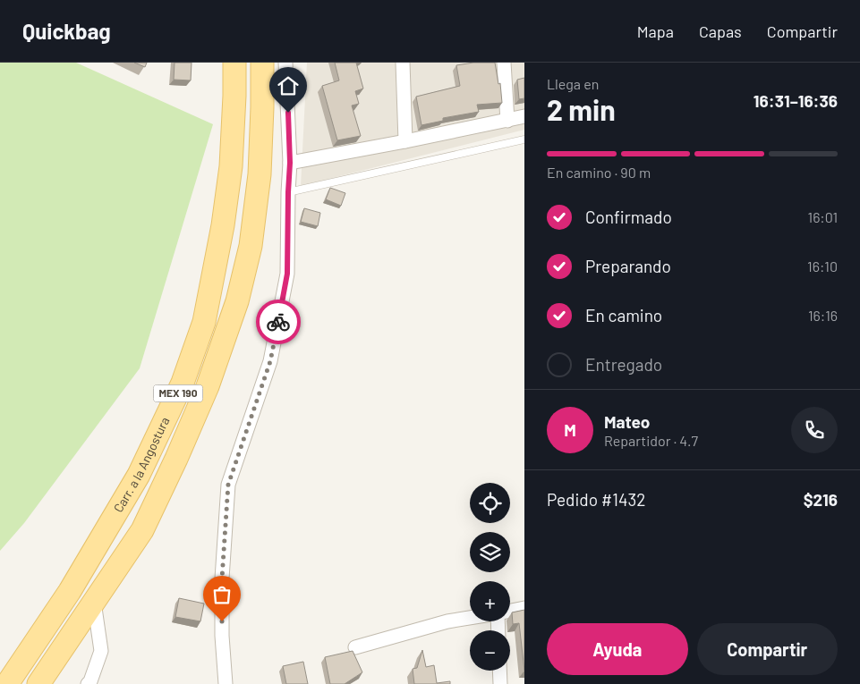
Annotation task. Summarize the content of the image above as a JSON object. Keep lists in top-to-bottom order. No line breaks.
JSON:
{"streets":{"main road":["MEX 190","Carr. a la Angostura"]},"page":{"header":"Quickbag","nav":["Mapa","Capas","Compartir"],"heading":["2 min","Llega en","16:31–16:36"],"panel":["Mateo","Repartidor · 4.7","Pedido #1432","$216"],"bar":"En camino · 90 m","list":[["Confirmado","16:01"],["Preparando","16:10"],["En camino","16:16"],"Entregado"],"round":"M","map_buttons":["+","−"],"buttons":["Ayuda","Compartir"]}}
